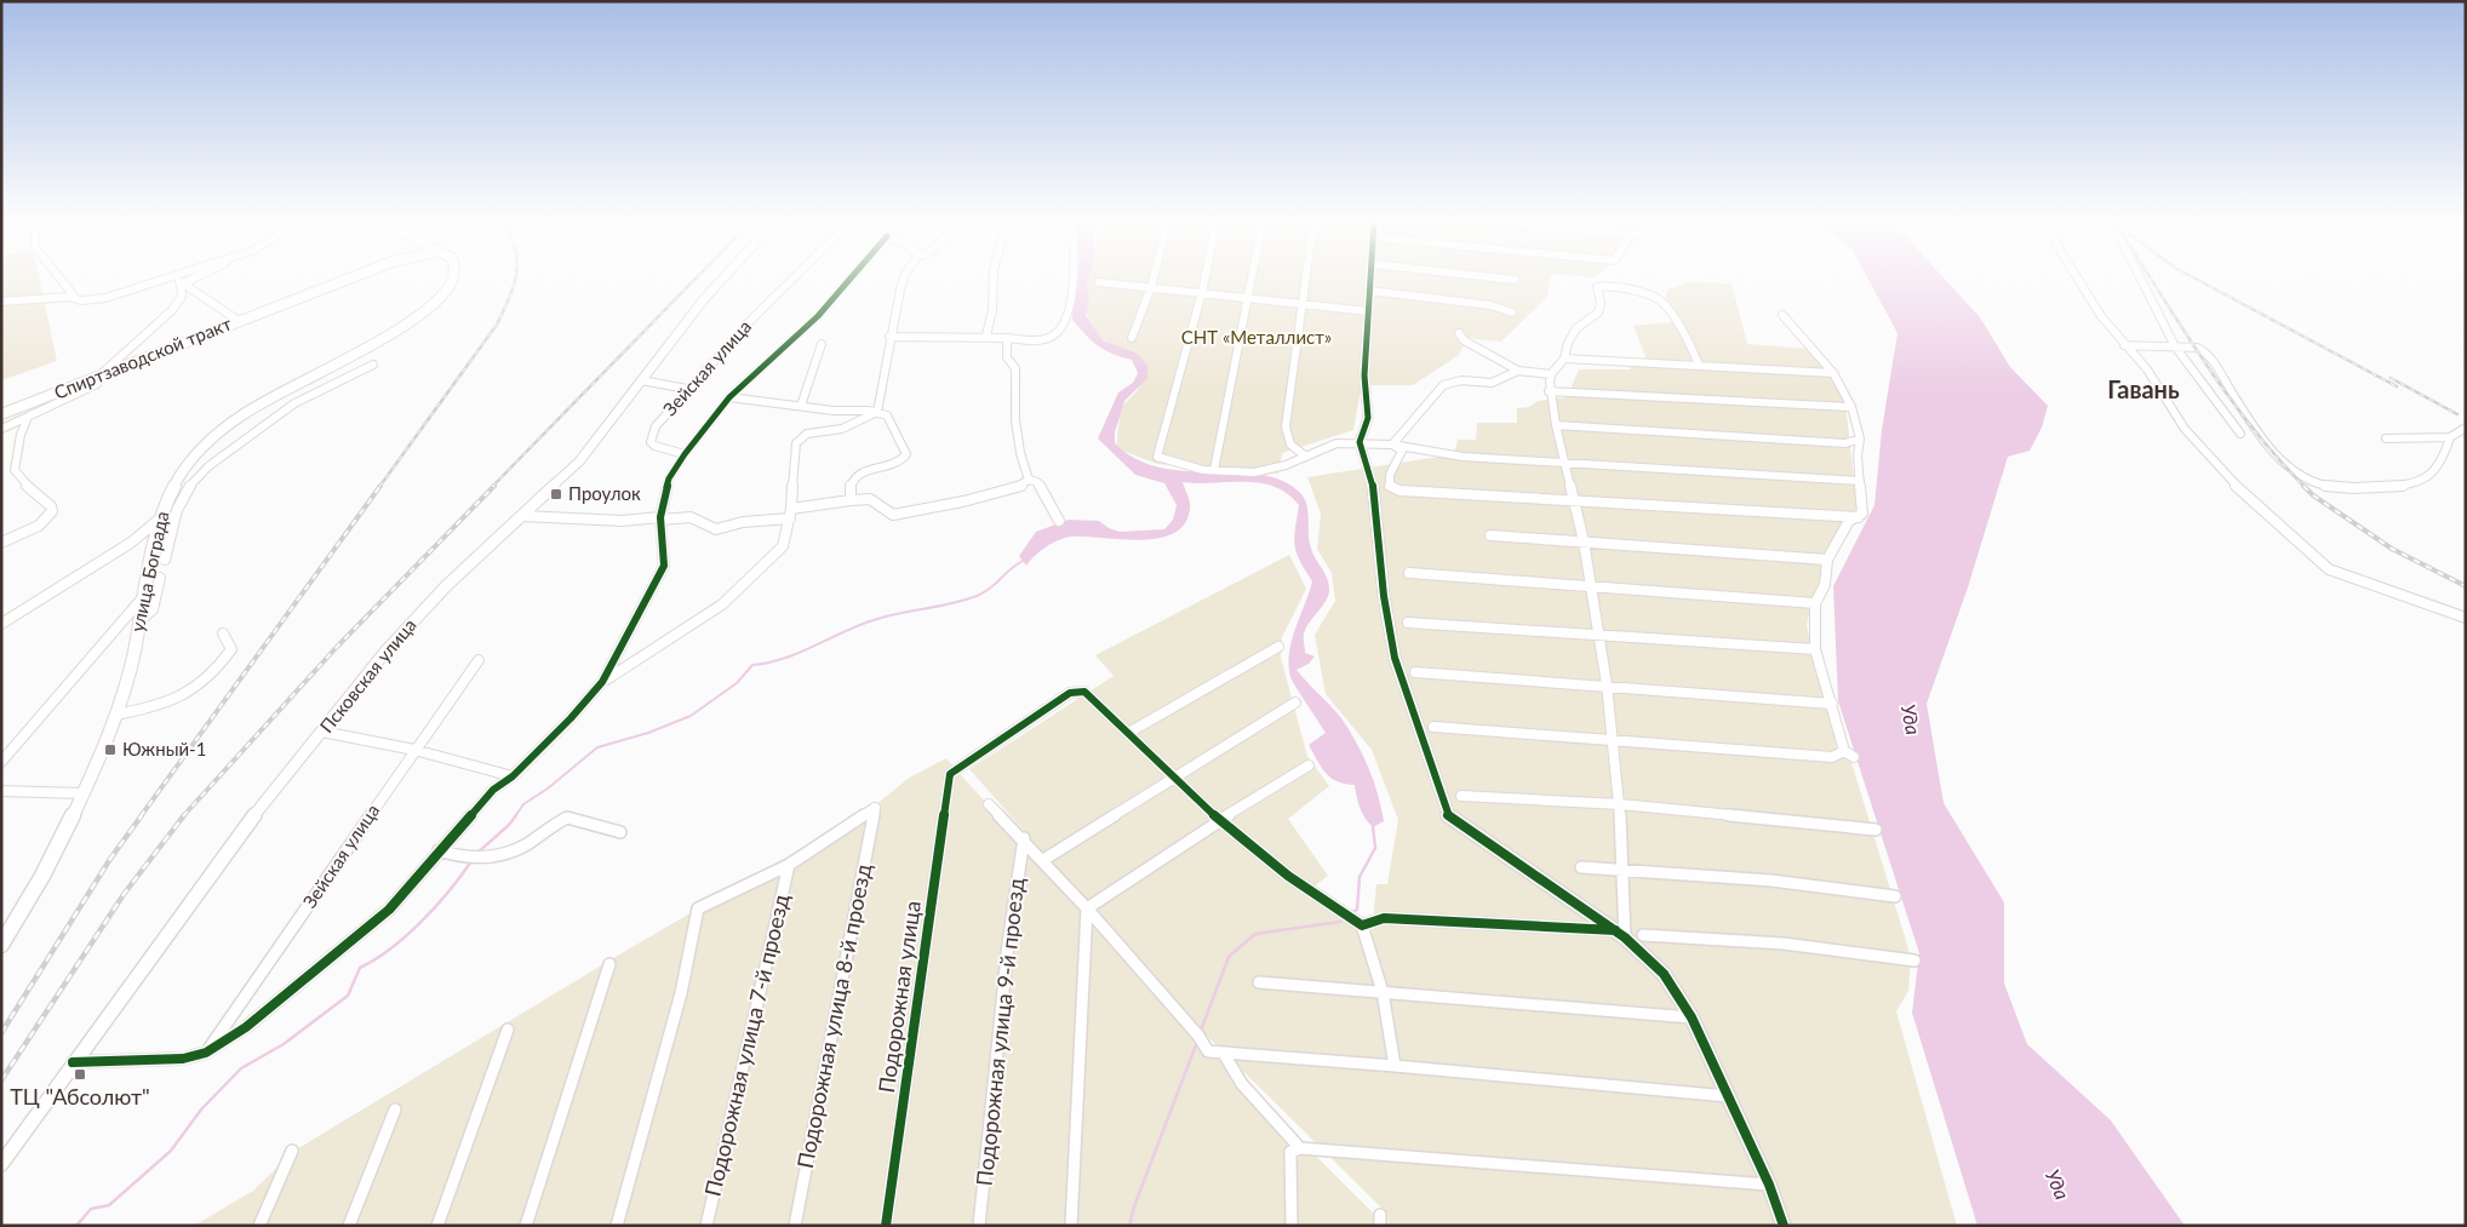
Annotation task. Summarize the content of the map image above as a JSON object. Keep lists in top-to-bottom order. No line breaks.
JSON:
{"streets":{"main road":["Спиртзаводской тракт","улица Бограда"],"street":["Зейская улица","Псковская улица","Подорожная улица","Подорожная улица 8-й проезд","Подорожная улица 9-й проезд","Подорожная улица 7-й проезд"]},"crossings":[["Подорожная улица 8-й проезд","Подорожная улица 7-й проезд"]],"districts":["Гавань"],"water":["Уда"],"parks":["СНТ «Металлист»"],"places":{"transit":["Проулок","Южный-1","ТЦ \"Абсолют\""]}}
